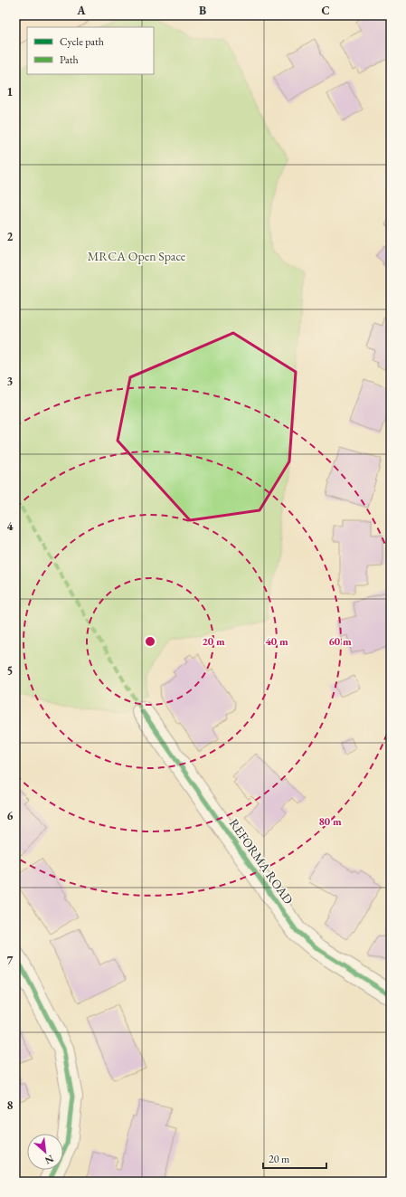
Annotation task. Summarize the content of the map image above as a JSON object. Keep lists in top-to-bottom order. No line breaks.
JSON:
{"streets":{"street":["REFORMA ROAD"]},"parks":["MRCA Open Space"],"legend":["Cycle path","Path"],"scale_bar":"20 m","north":"bottom right","grid":{"columns":["A","B","C"],"rows":["1","2","3","4","5","6","7","8"]},"rings":["20 m","40 m","60 m","80 m"]}
